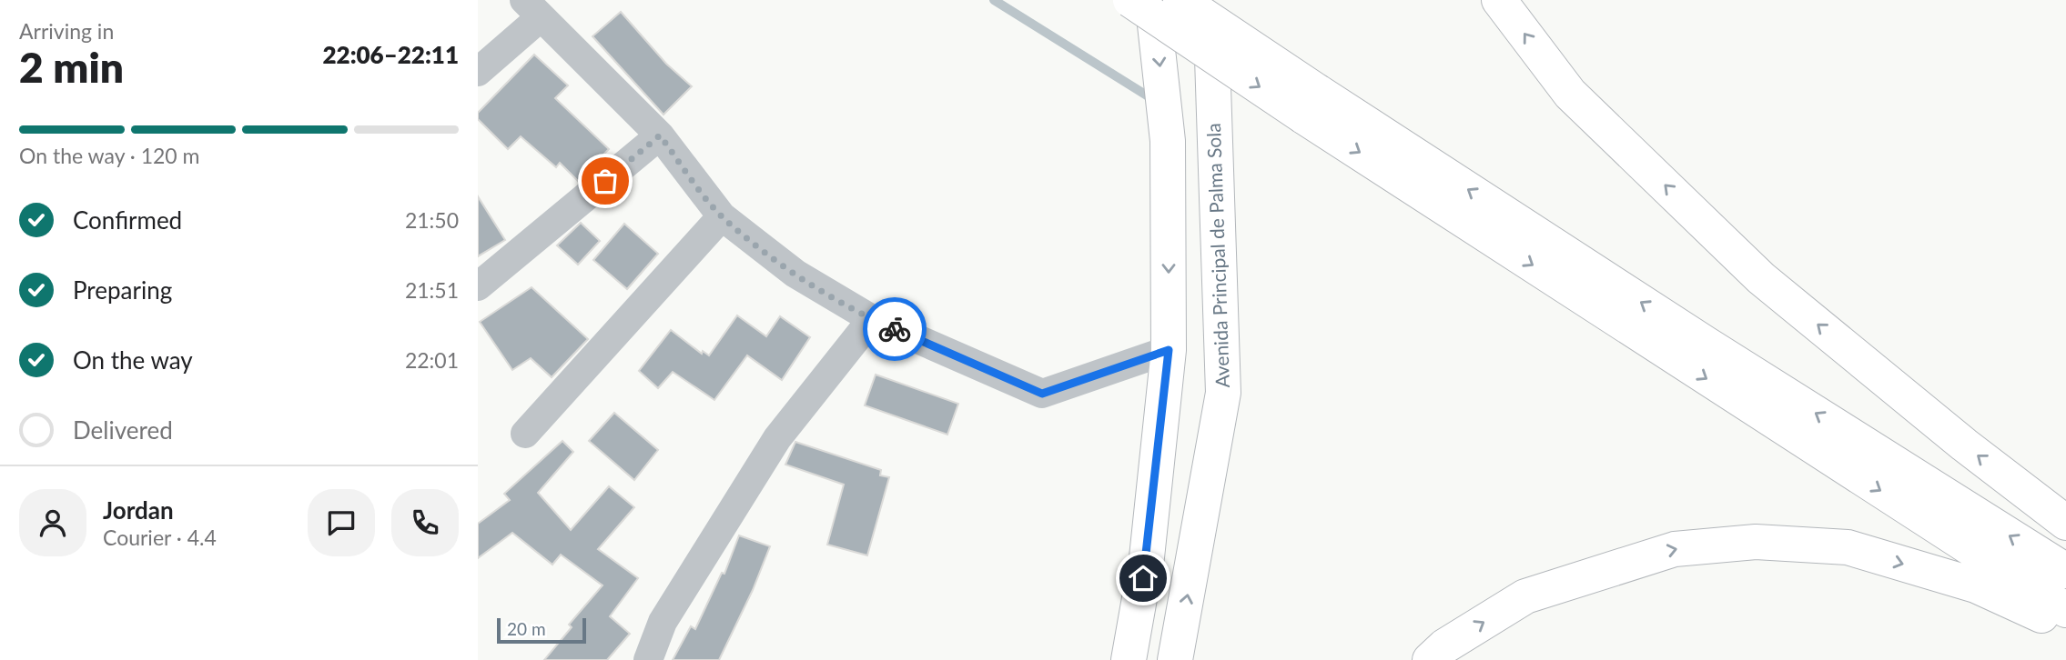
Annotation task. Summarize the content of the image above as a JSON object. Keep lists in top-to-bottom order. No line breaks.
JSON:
{"streets":{"highway":["Avenida Principal de Palma Sola"]},"scale_bar":"20 m","page":{"heading":["2 min","Arriving in","22:06–22:11"],"panel":["Jordan","Courier · 4.4"],"bar":"On the way · 120 m","list":[["Confirmed","21:50"],["Preparing","21:51"],["On the way","22:01"],"Delivered"],"scale":"20 m"}}
